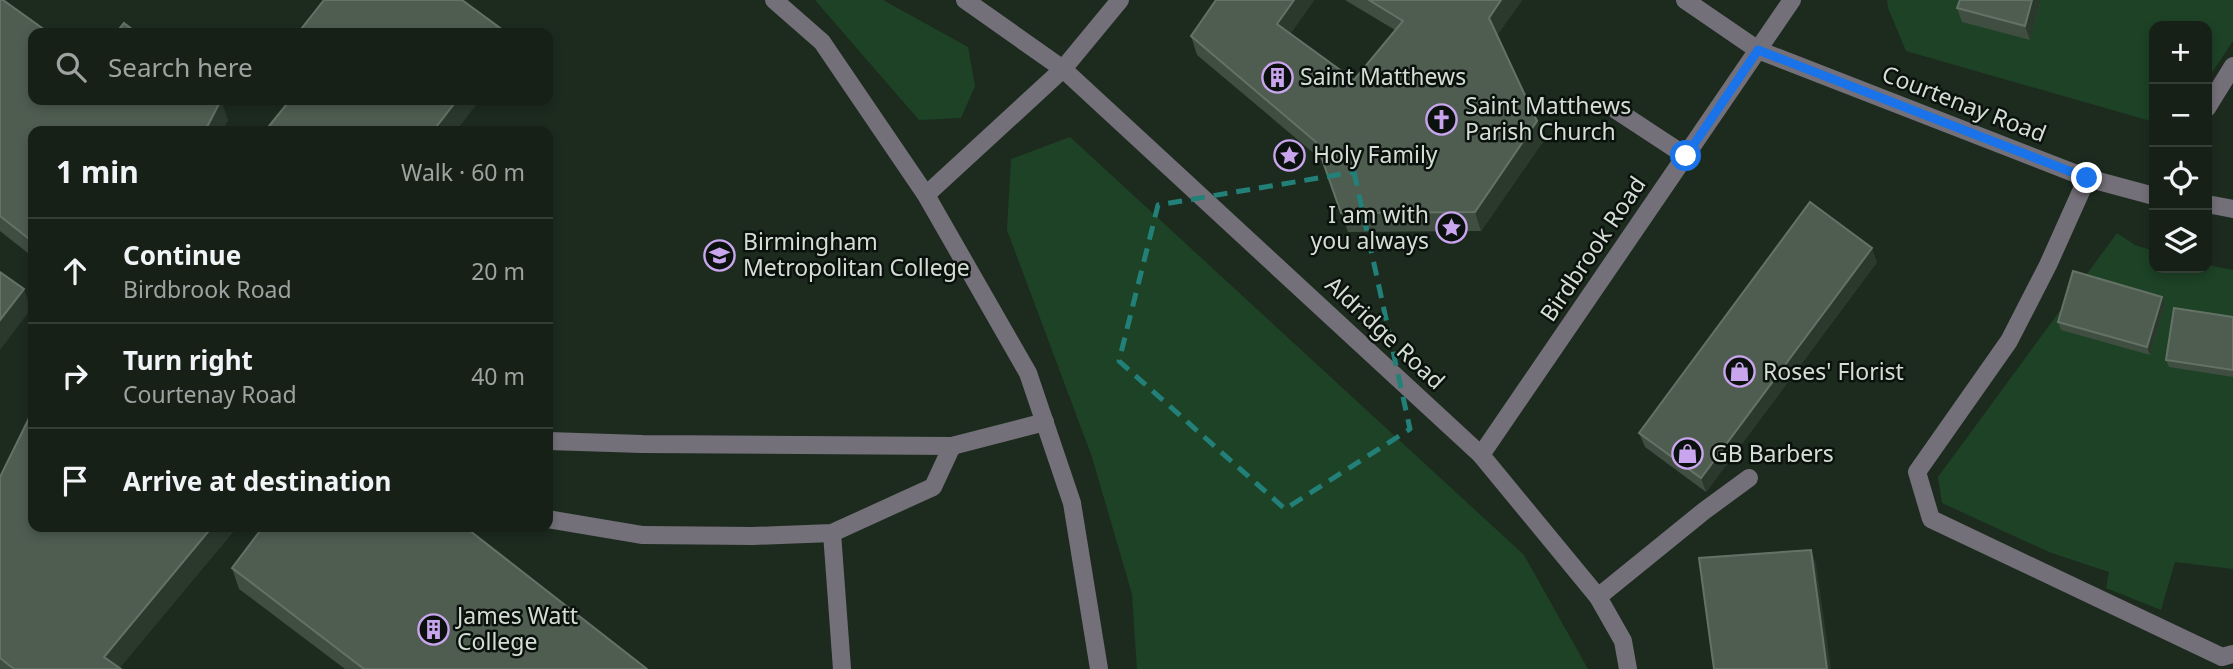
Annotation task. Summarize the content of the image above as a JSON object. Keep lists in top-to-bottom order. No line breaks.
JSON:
{"streets":{"street":["Courtenay Road","Birdbrook Road","Aldridge Road"]},"crossings":[["Courtenay Road","Birdbrook Road"],["Birdbrook Road","Aldridge Road"]],"places":{"building":["Saint Matthews","James Watt College"],"church":["Saint Matthews Parish Church"],"place":["Holy Family","I am with you always"],"school or university":["Birmingham Metropolitan College"],"shop":["Roses' Florist","GB Barbers"]},"page":{"map_buttons":["+","−"],"search":"Search here","heading":["1 min","Walk · 60 m"],"list":[["Continue","Birdbrook Road","20 m"],["Turn right","Courtenay Road","40 m"],"Arrive at destination"]}}
